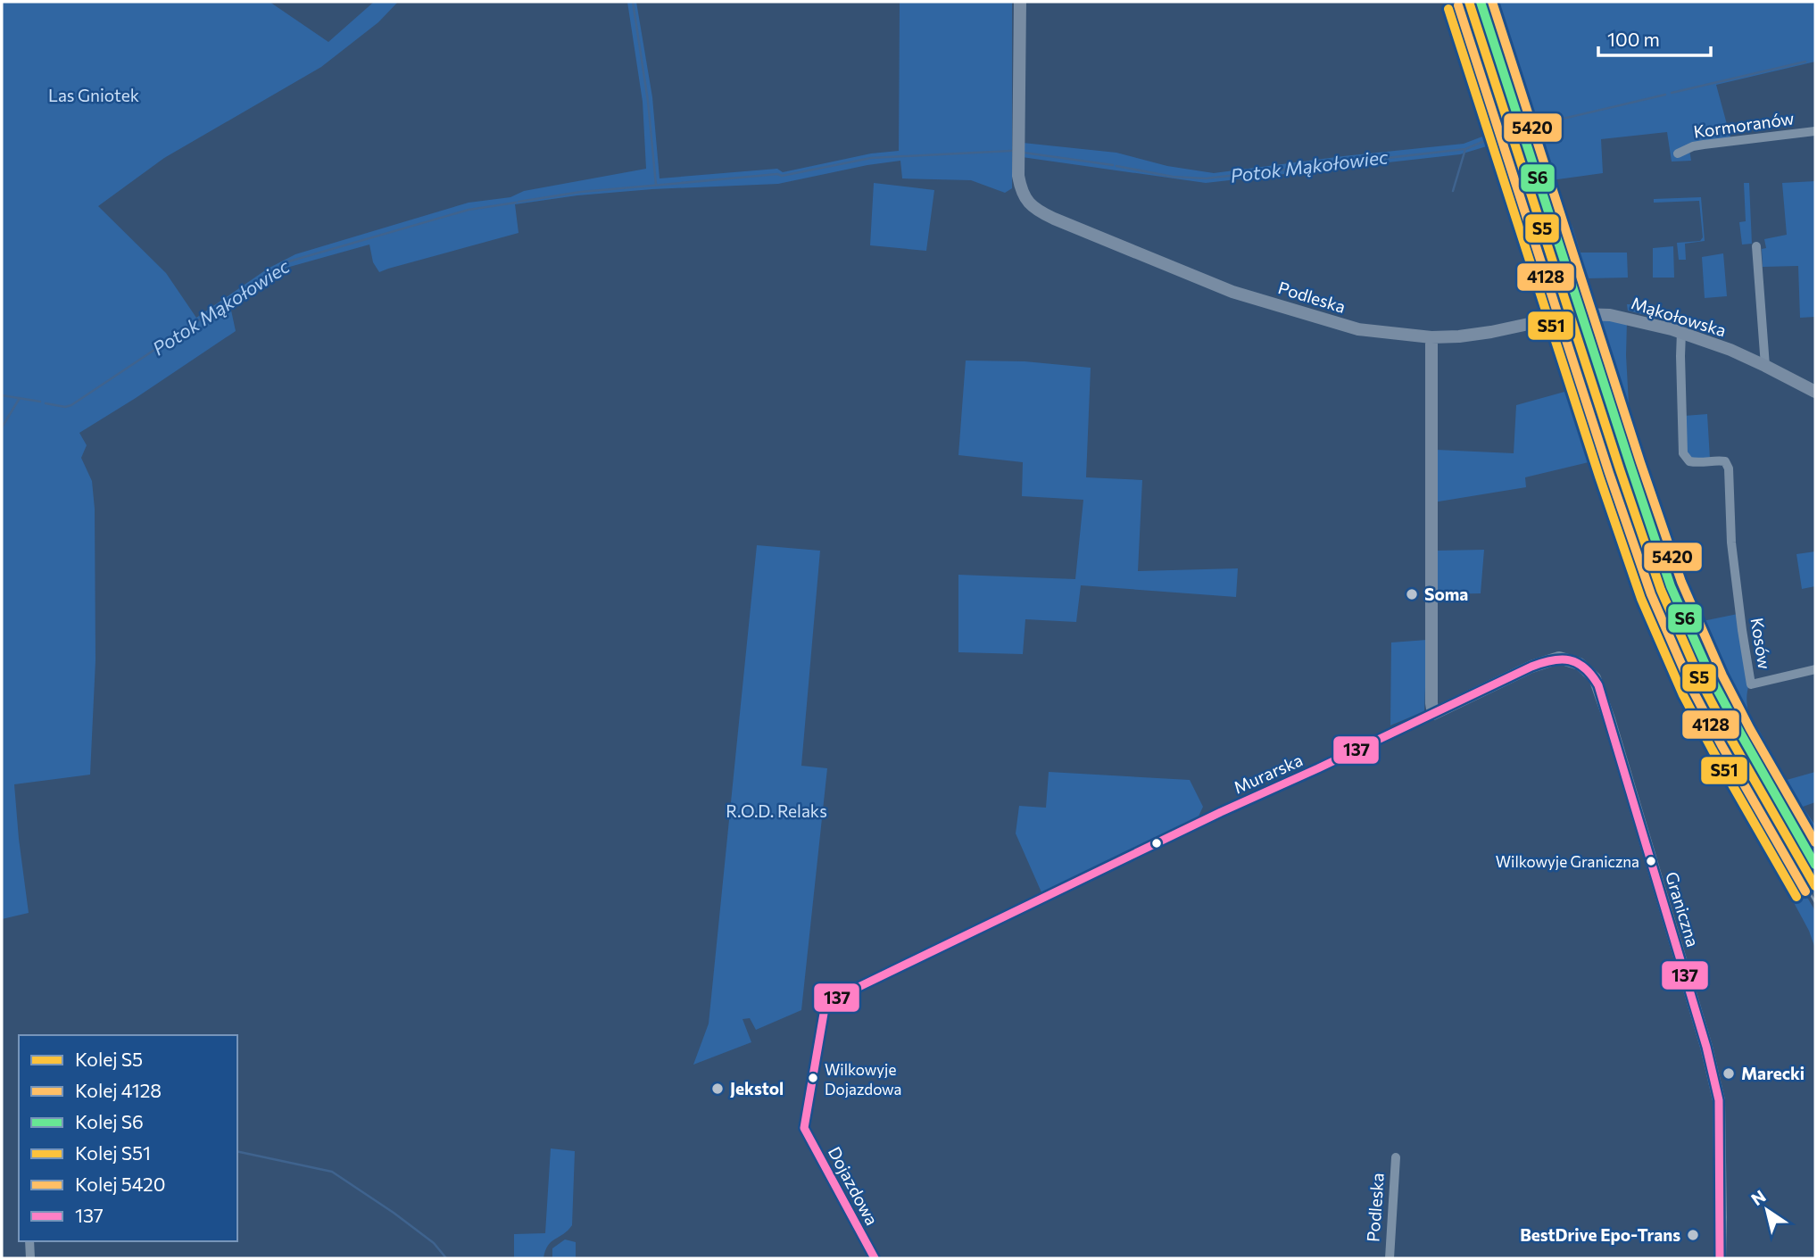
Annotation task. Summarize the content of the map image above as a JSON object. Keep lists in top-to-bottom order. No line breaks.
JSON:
{"streets":{"street":["Kormoranów","Podleska","Mąkołowska","Kosów","Murarska","Graniczna","Dojazdowa"]},"crossings":[["Podleska","Mąkołowska"],["Mąkołowska","Kosów"],["Murarska","Graniczna"],["Murarska","Dojazdowa"]],"water":["Potok Mąkołowiec"],"parks":["Las Gniotek","R.O.D. Relaks"],"places":["Soma","Wilkowyje Graniczna","Marecki","Wilkowyje Dojazdowa","Jekstol","BestDrive Epo-Trans"],"lines":["rail line S5","rail line S6","rail line 5420","rail line 4128","rail line S51","transit line 137"],"legend":["Kolej S5","Kolej 4128","Kolej S6","Kolej S51","Kolej 5420","137"],"scale_bar":"100 m","north":"top left"}
